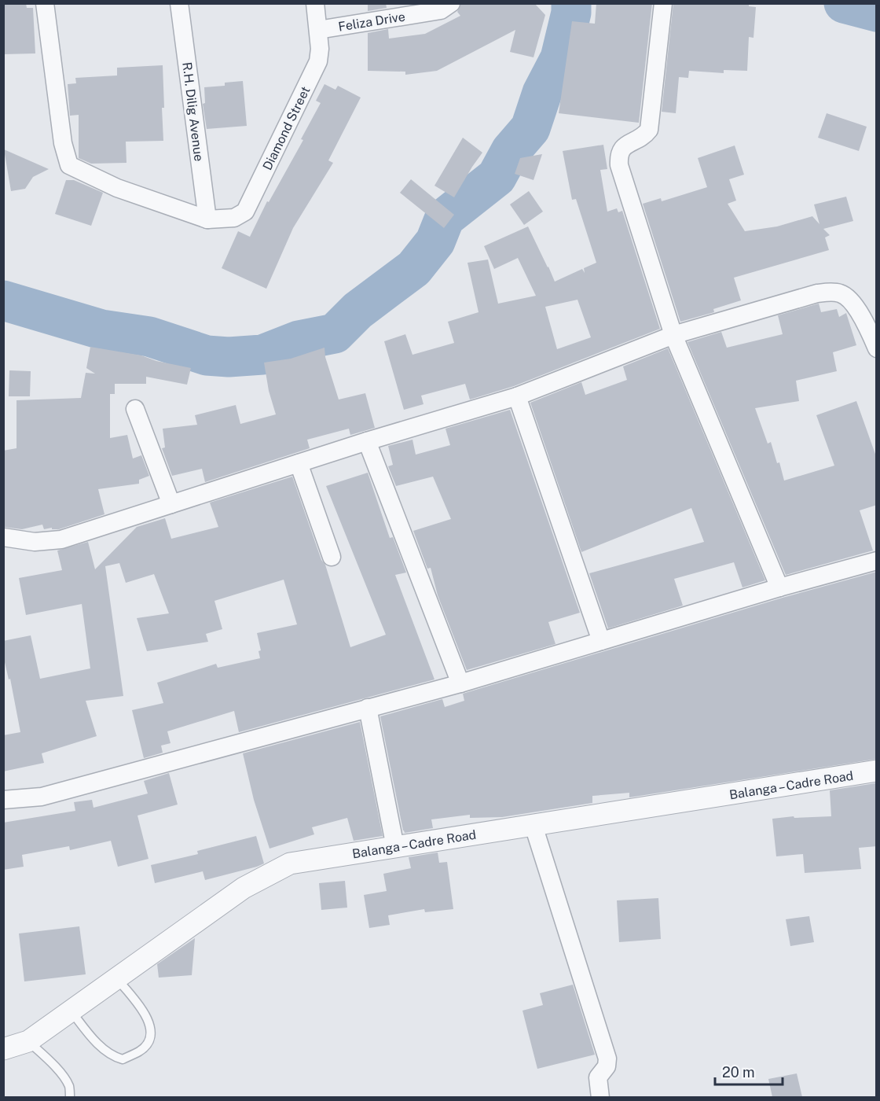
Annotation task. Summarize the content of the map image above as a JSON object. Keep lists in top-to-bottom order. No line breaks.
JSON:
{"streets":{"street":["Feliza Drive","R.H. Dilig Avenue","Diamond Street","Balanga – Cadre Road"]},"crossings":[["Feliza Drive","Diamond Street"],["R.H. Dilig Avenue","Diamond Street"]],"scale_bar":"20 m"}
